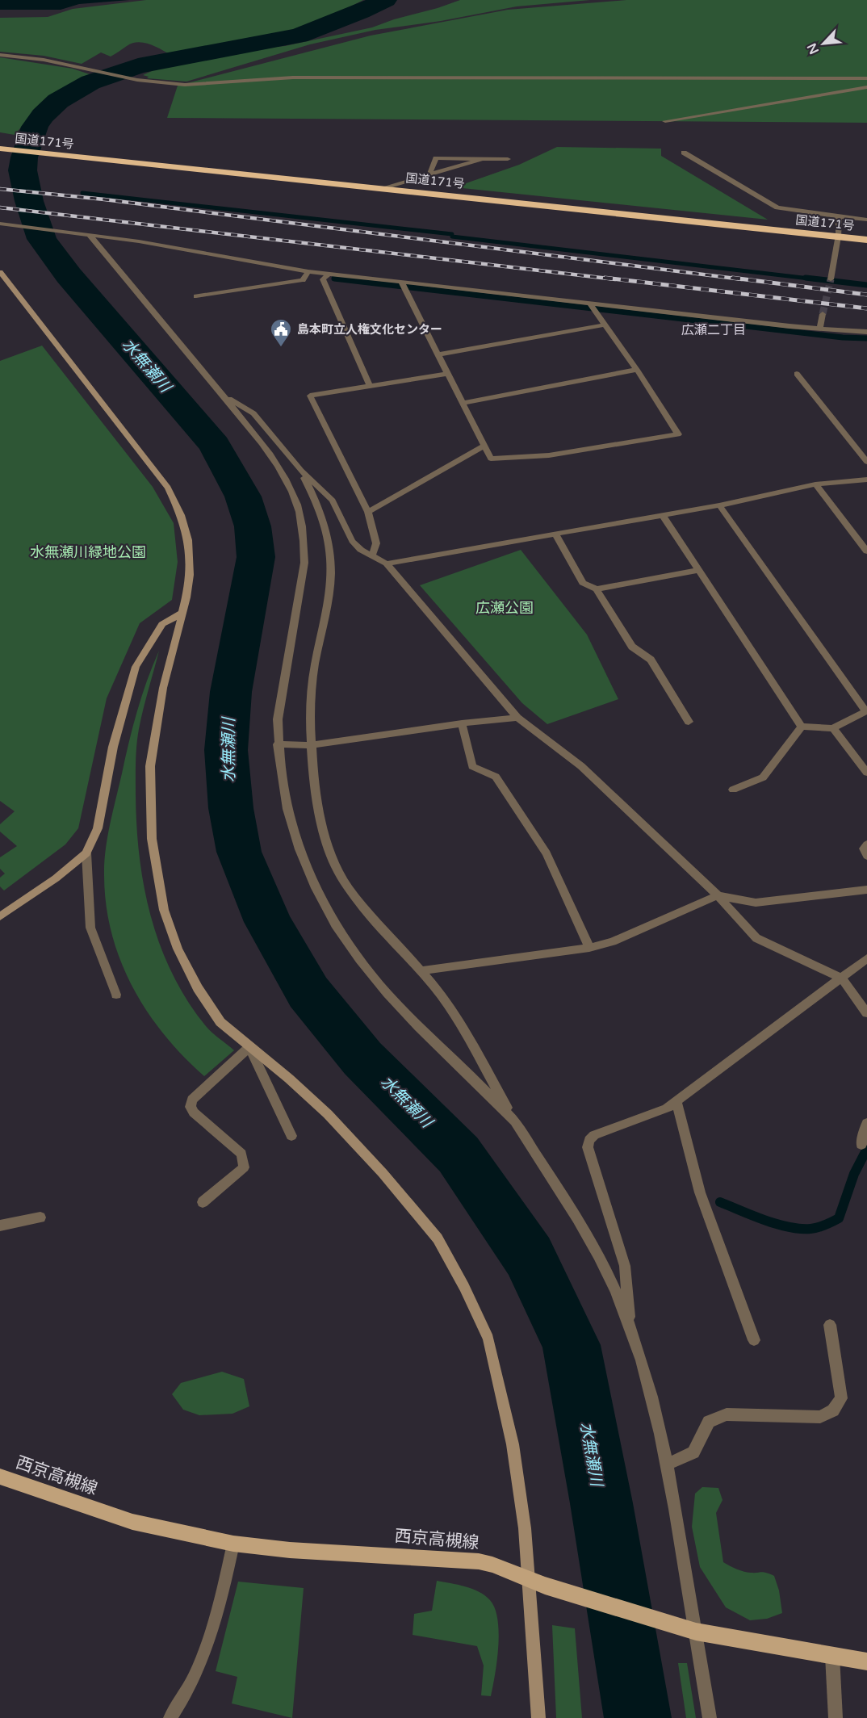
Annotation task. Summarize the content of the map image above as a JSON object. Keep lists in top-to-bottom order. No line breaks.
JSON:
{"streets":{"highway":["国道171号"],"main road":["西京高槻線"]},"districts":["広瀬二丁目"],"water":["水無瀬川"],"parks":["水無瀬川緑地公園","広瀬公園"],"places":{"public building":["島本町立人権文化センター"]},"north":"bottom left"}
